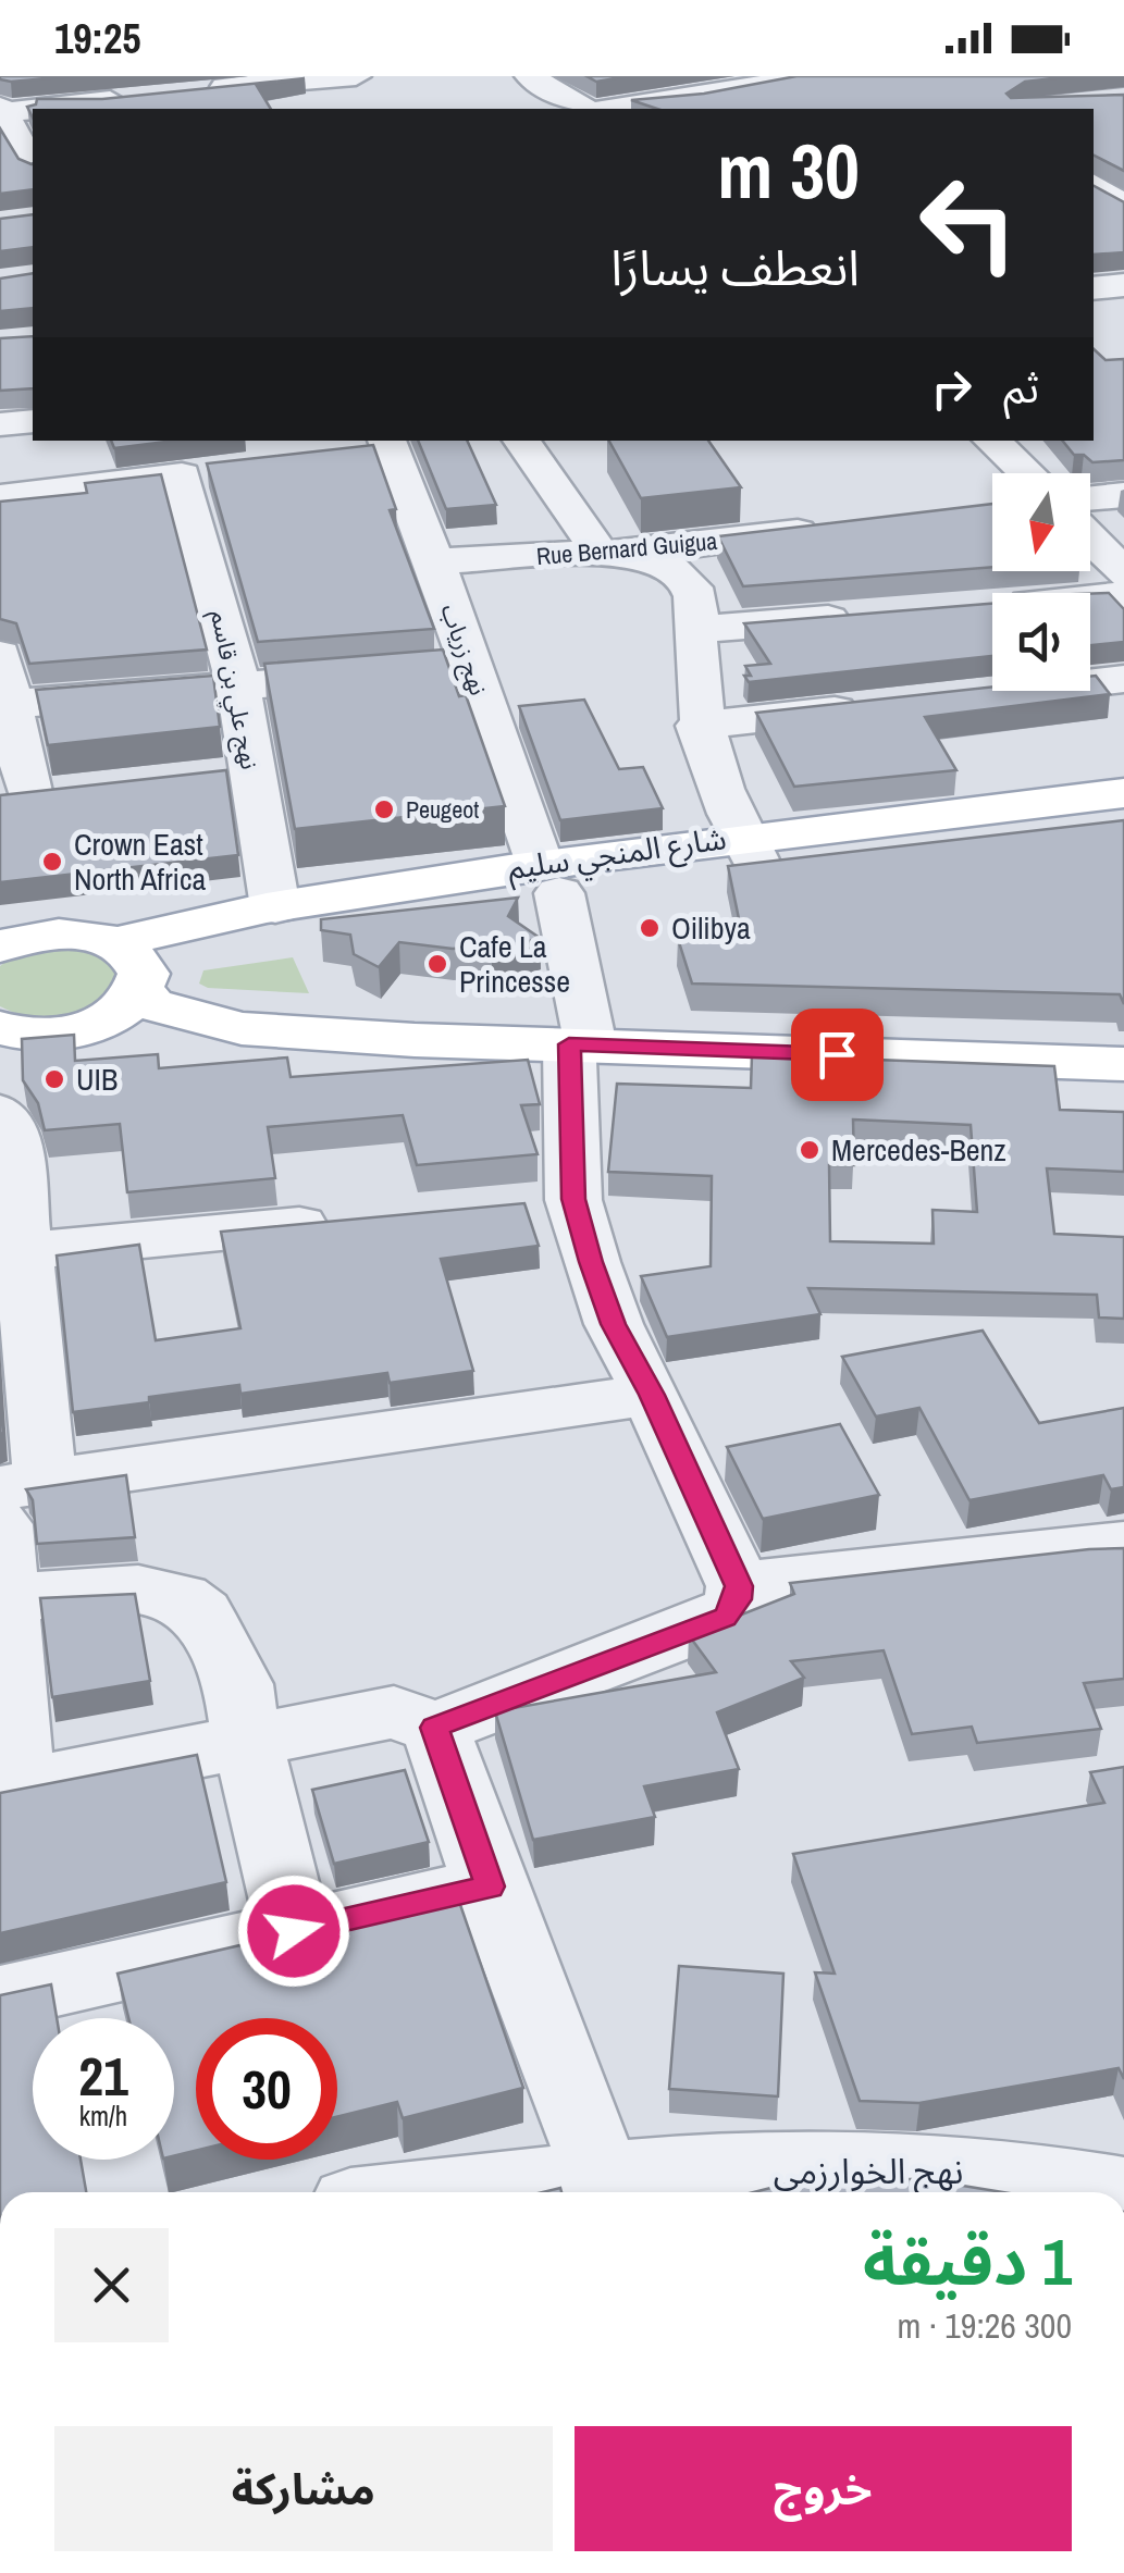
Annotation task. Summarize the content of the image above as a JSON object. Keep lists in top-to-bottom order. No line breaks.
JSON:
{"streets":{"main road":["شارع المنجي سليم"],"street":["Rue Bernard Guigua","نهج زرياب","نهج علي بن قاسم","نهج الخوارزمي"]},"crossings":[["Rue Bernard Guigua","نهج زرياب"],["نهج زرياب","شارع المنجي سليم"],["نهج علي بن قاسم","شارع المنجي سليم"]],"places":["Peugeot","Crown East North Africa","Oilibya","Cafe La Princesse","UIB","Mercedes-Benz"],"north":"bottom","page":{"status":"19:25","turn":["30 m","انعطف يسارًا"],"then":"ثم","speed":"21 km/h","limit":"30","heading":["1 دقيقة","300 m · 19:26"],"buttons":["خروج","مشاركة"]}}
